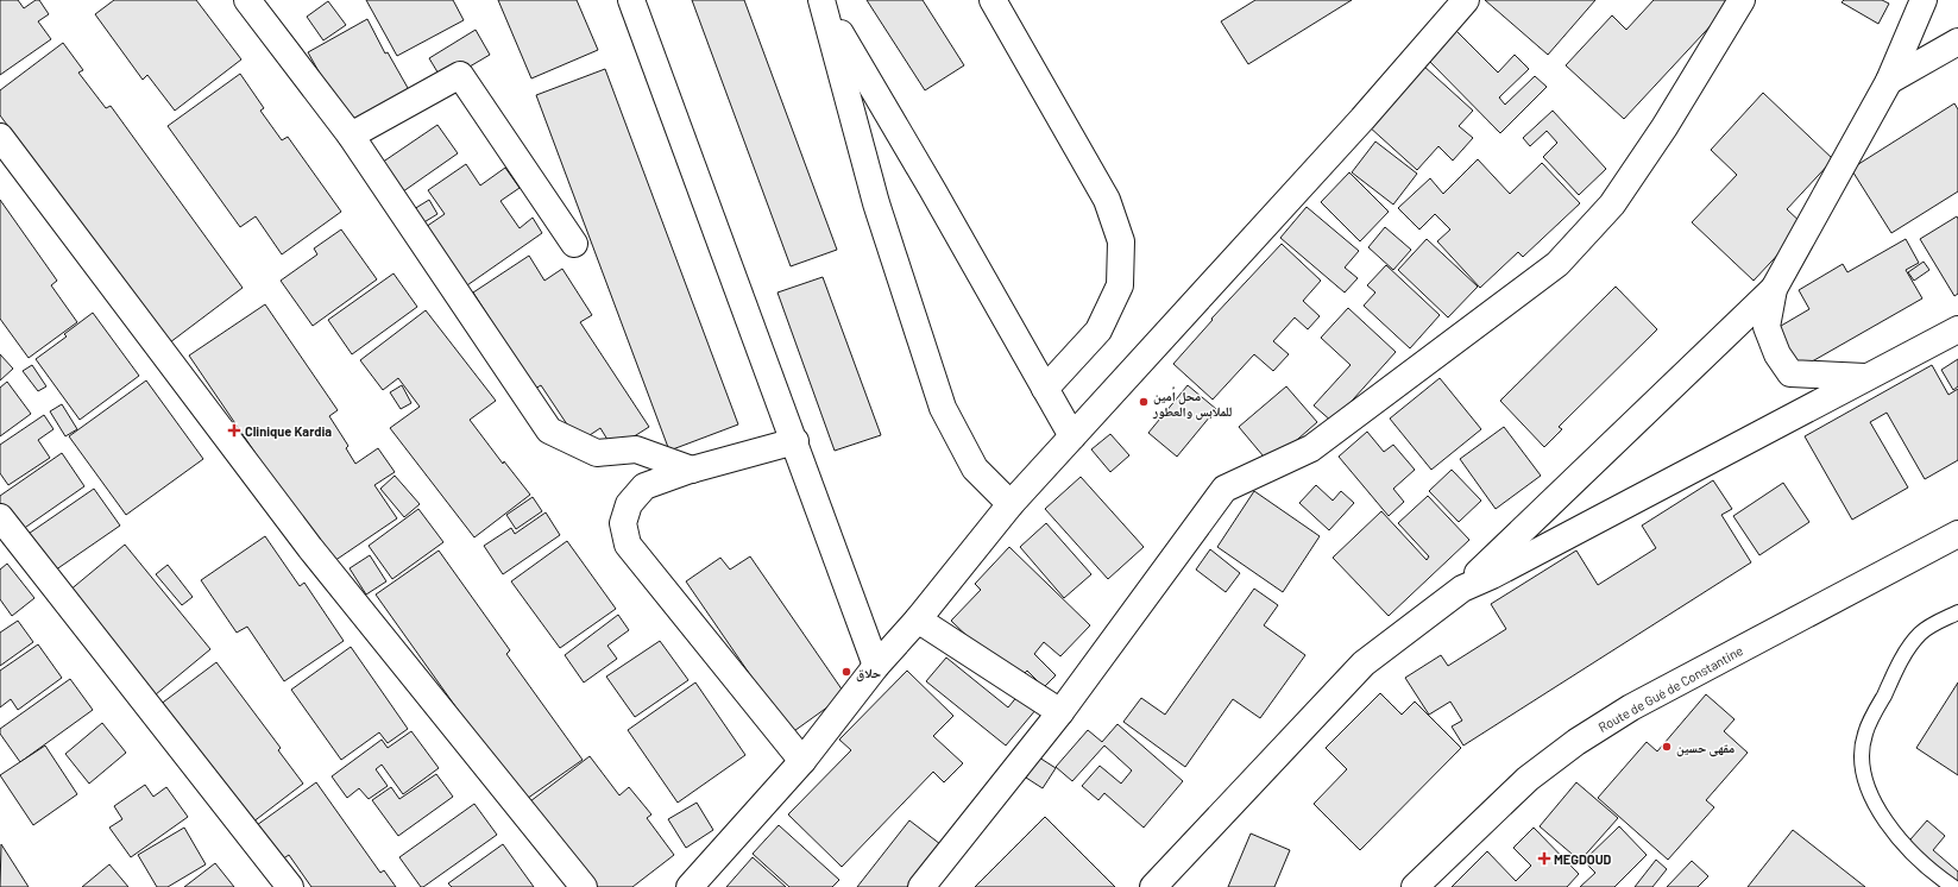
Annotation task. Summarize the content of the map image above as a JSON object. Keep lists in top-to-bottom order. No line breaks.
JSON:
{"streets":{"street":["Route de Gué de Constantine"]},"places":{"other":["محل أمين للملابس والعطور","حلاق","مقهى حسين"],"health":["Clinique Kardia","MEGDOUD"]}}
